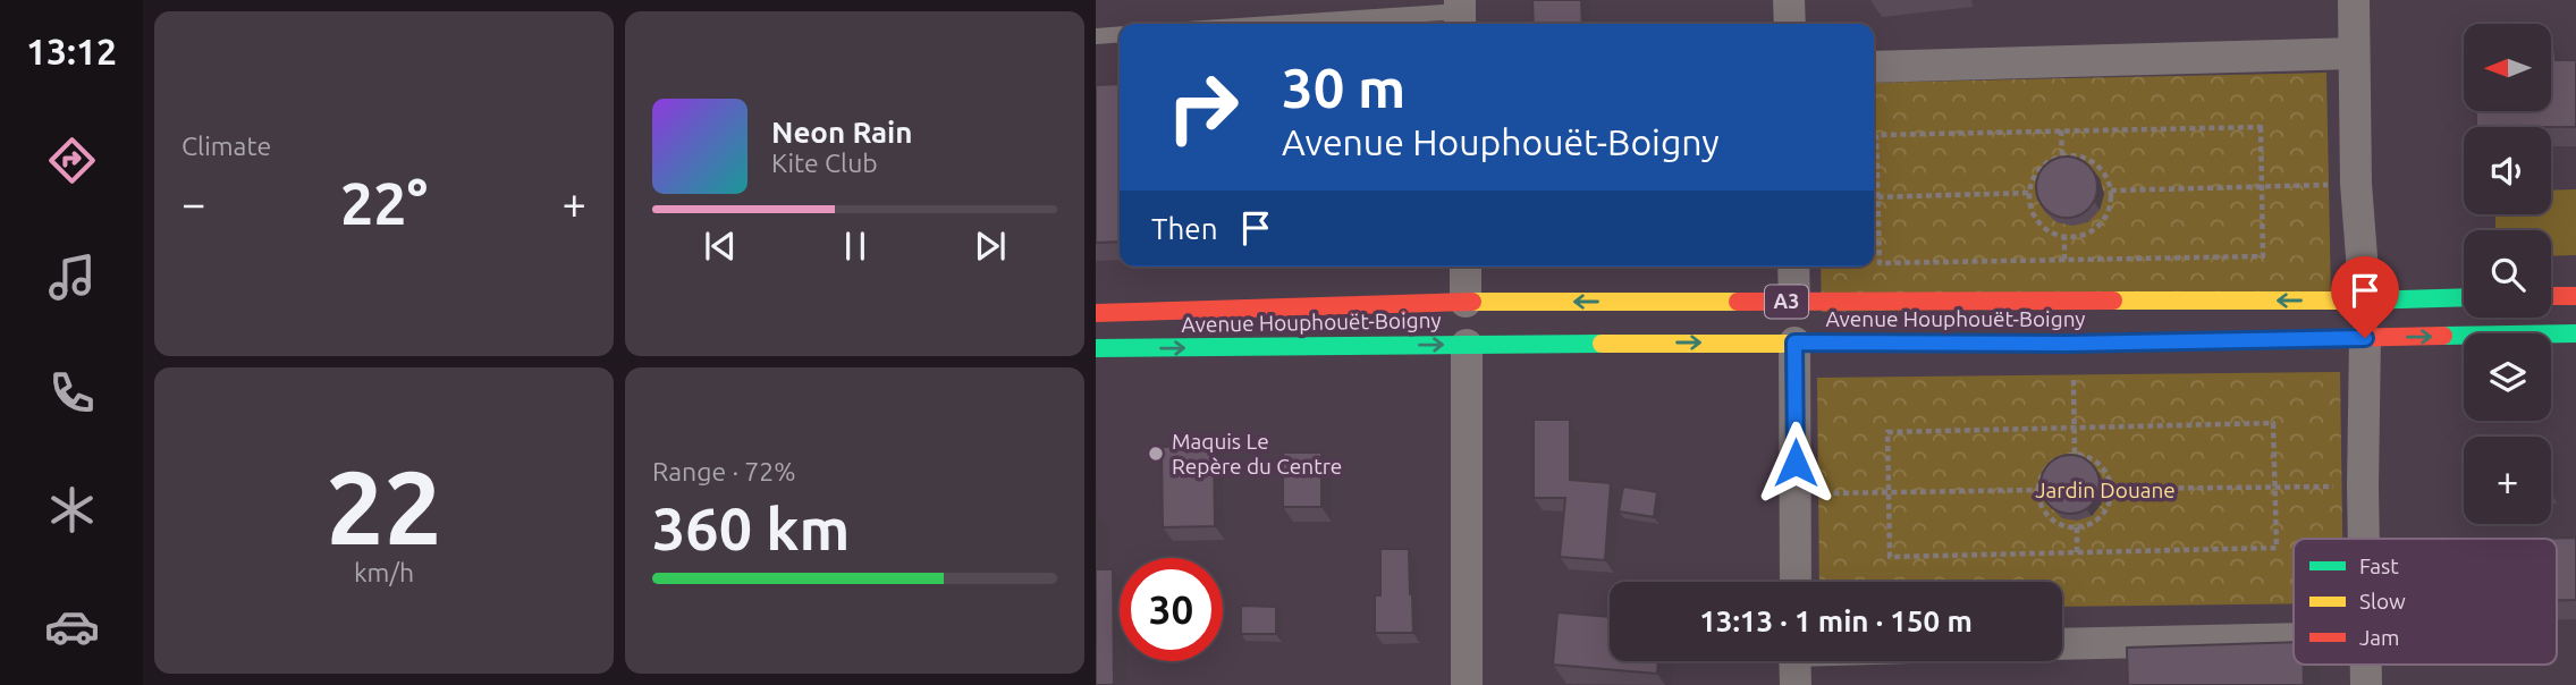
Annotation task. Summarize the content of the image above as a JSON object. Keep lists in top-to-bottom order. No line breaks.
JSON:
{"streets":{"highway":["A3","Avenue Houphouët-Boigny"]},"parks":["Jardin Douane"],"places":["Maquis Le Repère du Centre"],"legend":["Fast","Slow","Jam"],"north":"left","page":{"tabs":"13:12","tile":["Climate",["22","km/h"],["Range · 72%","360 km"]],"map_buttons":"+","turn":["30 m","Avenue Houphouët-Boigny"],"song":["Neon Rain","Kite Club"],"heat":["−","22°","+"],"then":"Then","limit":"30","trip":"13:13 · 1 min · 150 m"}}
